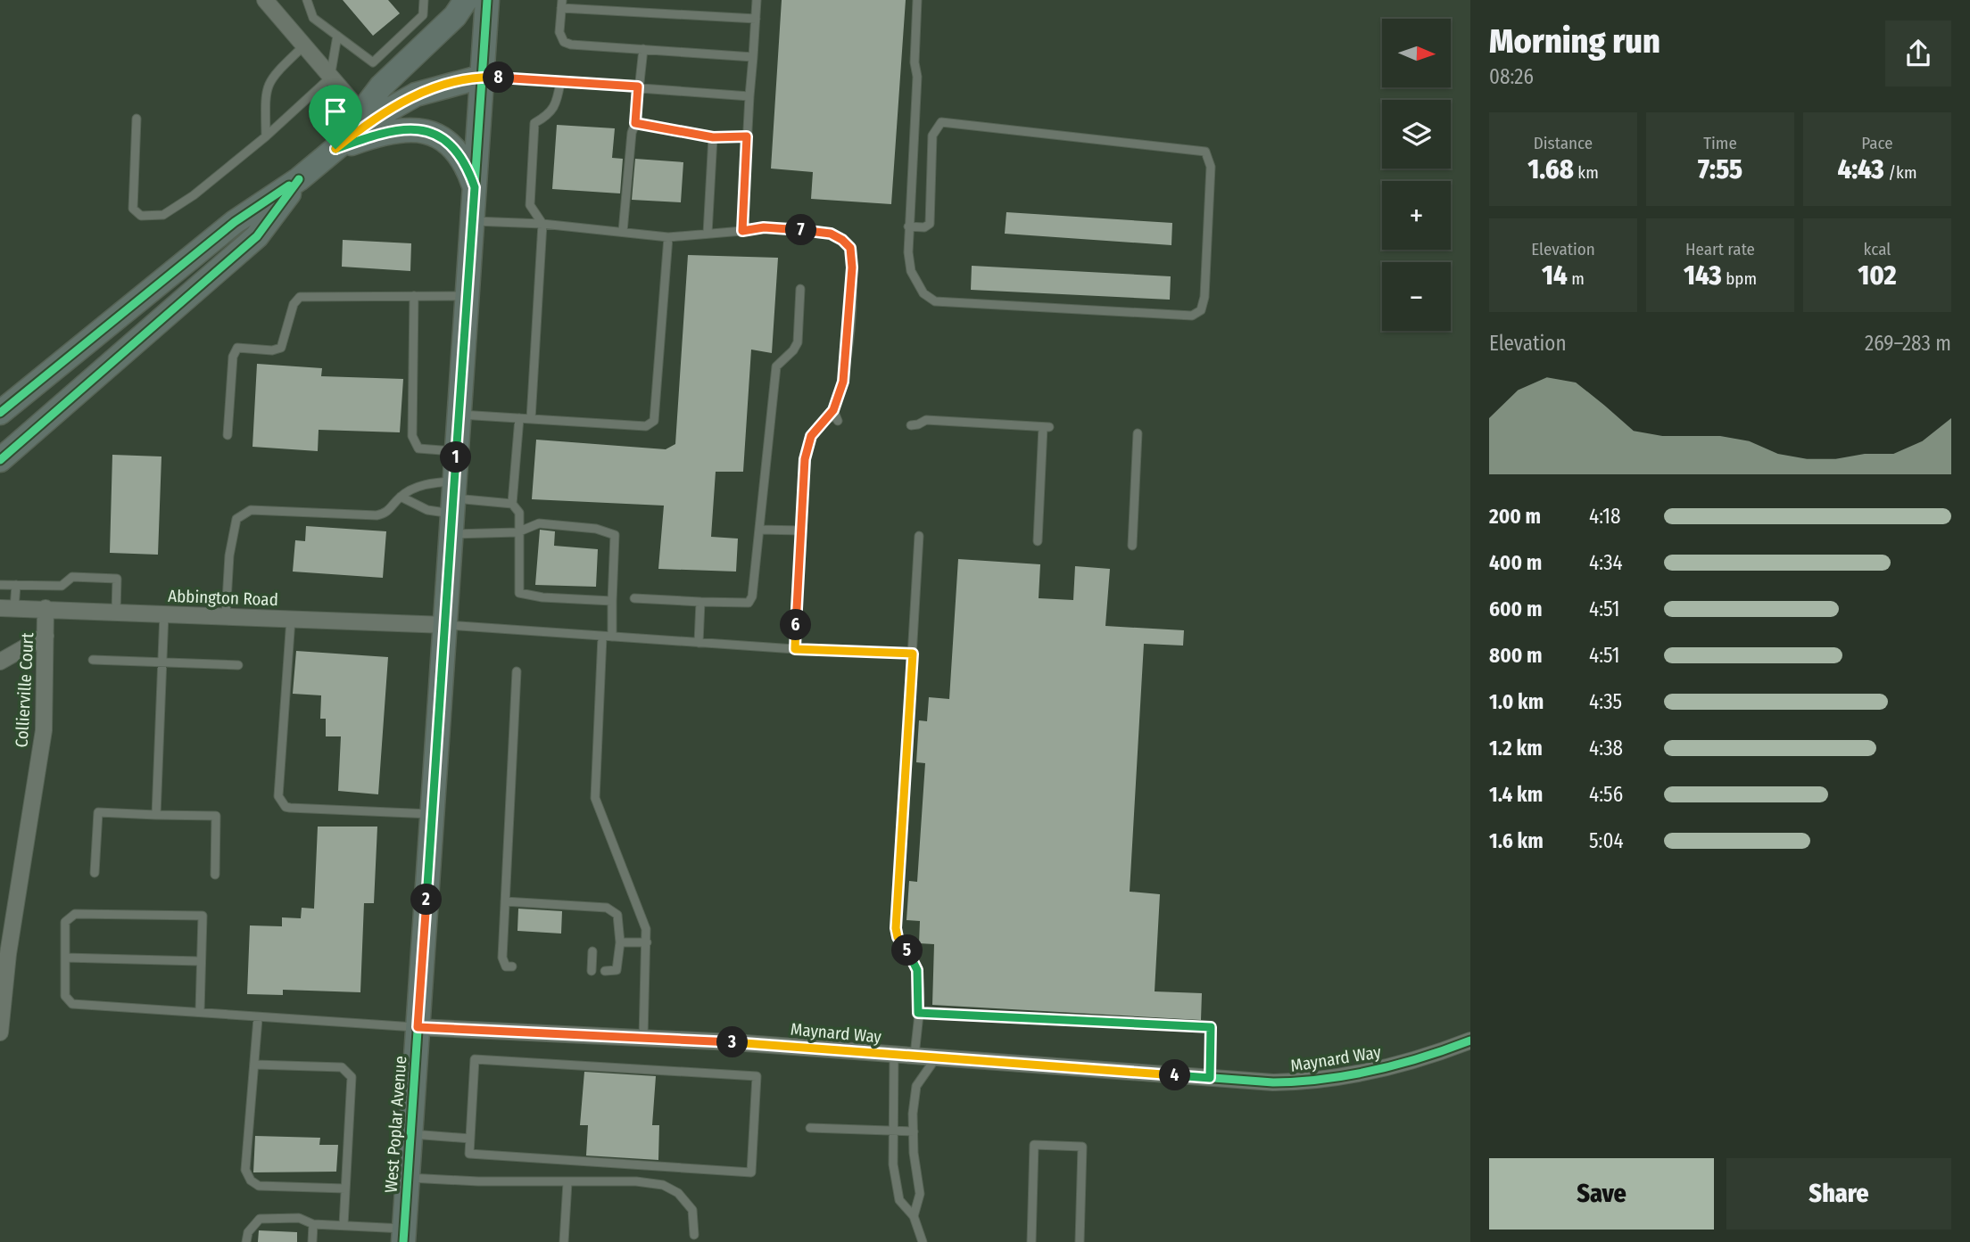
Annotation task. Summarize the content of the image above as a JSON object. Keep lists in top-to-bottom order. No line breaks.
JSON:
{"streets":{"main road":["West Poplar Avenue"],"street":["Abbington Road","Collierville Court","Maynard Way"]},"crossings":[["Abbington Road","Collierville Court"],["Abbington Road","West Poplar Avenue"],["Maynard Way","West Poplar Avenue"]],"north":"right","page":{"heading":["Morning run","08:26"],"map_buttons":["+","−"],"pins":["8","7","1","6","2","5","3","4"],"stats":[["Distance","1.68 km"],["Time","7:55"],["Pace","4:43 /km"],["Elevation","14 m"],["Heart rate","143 bpm"],["kcal","102"]],"chart":["Elevation","269–283 m"],"list":[{"name":"200 m","note":"4:18"},{"name":"400 m","note":"4:34"},{"name":"600 m","note":"4:51"},{"name":"800 m","note":"4:51"},{"name":"1.0 km","note":"4:35"},{"name":"1.2 km","note":"4:38"},{"name":"1.4 km","note":"4:56"},{"name":"1.6 km","note":"5:04"}],"buttons":["Save","Share"]}}
